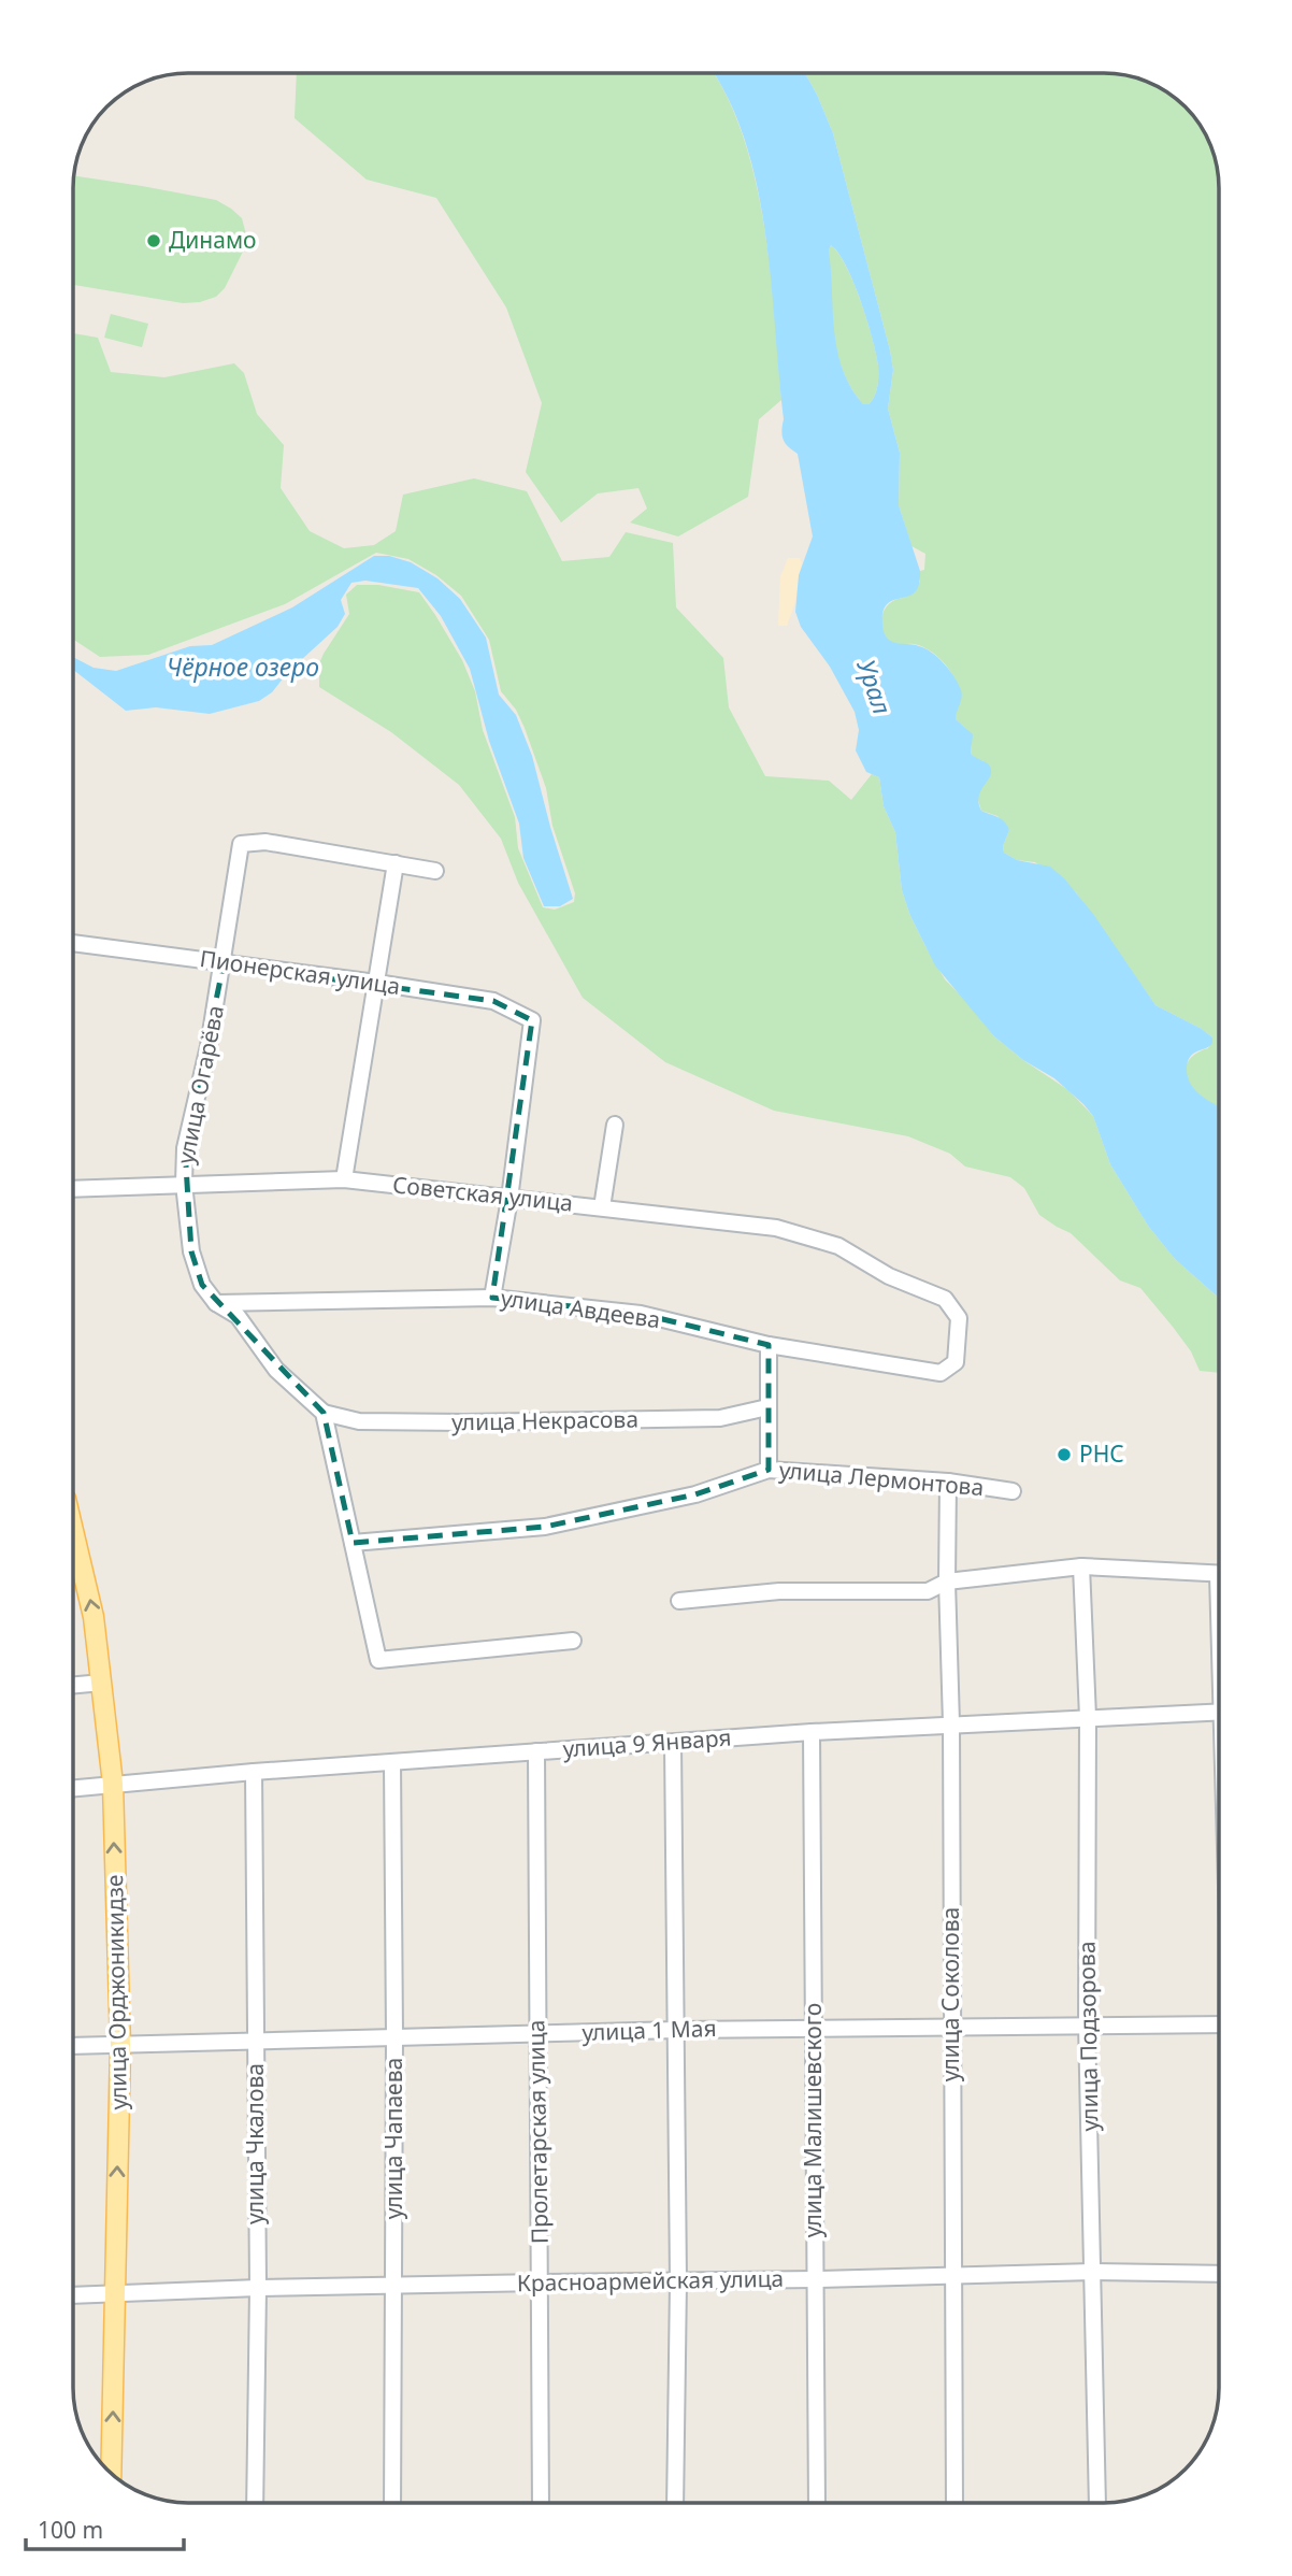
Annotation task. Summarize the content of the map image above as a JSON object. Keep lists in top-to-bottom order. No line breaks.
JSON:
{"streets":{"main road":["улица Орджоникидзе"],"street":["Пионерская улица","улица Огарёва","Советская улица","улица Авдеева","улица Некрасова","улица Лермонтова","улица 9 Января","улица Соколова","улица 1 Мая","улица Подзорова","улица Малишевского","Пролетарская улица","улица Чапаева","улица Чкалова","Красноармейская улица"]},"crossings":[["Пионерская улица","улица Огарёва"],["Пионерская улица","Советская улица"],["улица Огарёва","Советская улица"],["улица Огарёва","улица Авдеева"],["улица Огарёва","улица Некрасова"],["Советская улица","улица Авдеева"],["улица Лермонтова","улица Соколова"],["улица 9 Января","улица Орджоникидзе"],["улица 9 Января","улица Соколова"],["улица 9 Января","улица Подзорова"],["улица 9 Января","улица Малишевского"],["улица 9 Января","Пролетарская улица"],["улица 9 Января","улица Чапаева"],["улица 9 Января","улица Чкалова"],["улица Орджоникидзе","улица 1 Мая"],["улица Орджоникидзе","Красноармейская улица"],["улица Соколова","улица 1 Мая"],["улица Соколова","Красноармейская улица"],["улица 1 Мая","улица Подзорова"],["улица 1 Мая","улица Малишевского"],["улица 1 Мая","Пролетарская улица"],["улица 1 Мая","улица Чапаева"],["улица 1 Мая","улица Чкалова"],["улица Подзорова","Красноармейская улица"],["улица Малишевского","Красноармейская улица"],["Пролетарская улица","Красноармейская улица"],["улица Чапаева","Красноармейская улица"],["улица Чкалова","Красноармейская улица"]],"one_way":["улица Орджоникидзе"],"water":["Чёрное озеро","Урал"],"places":["Динамо","РНС"],"scale_bar":"100 m"}
